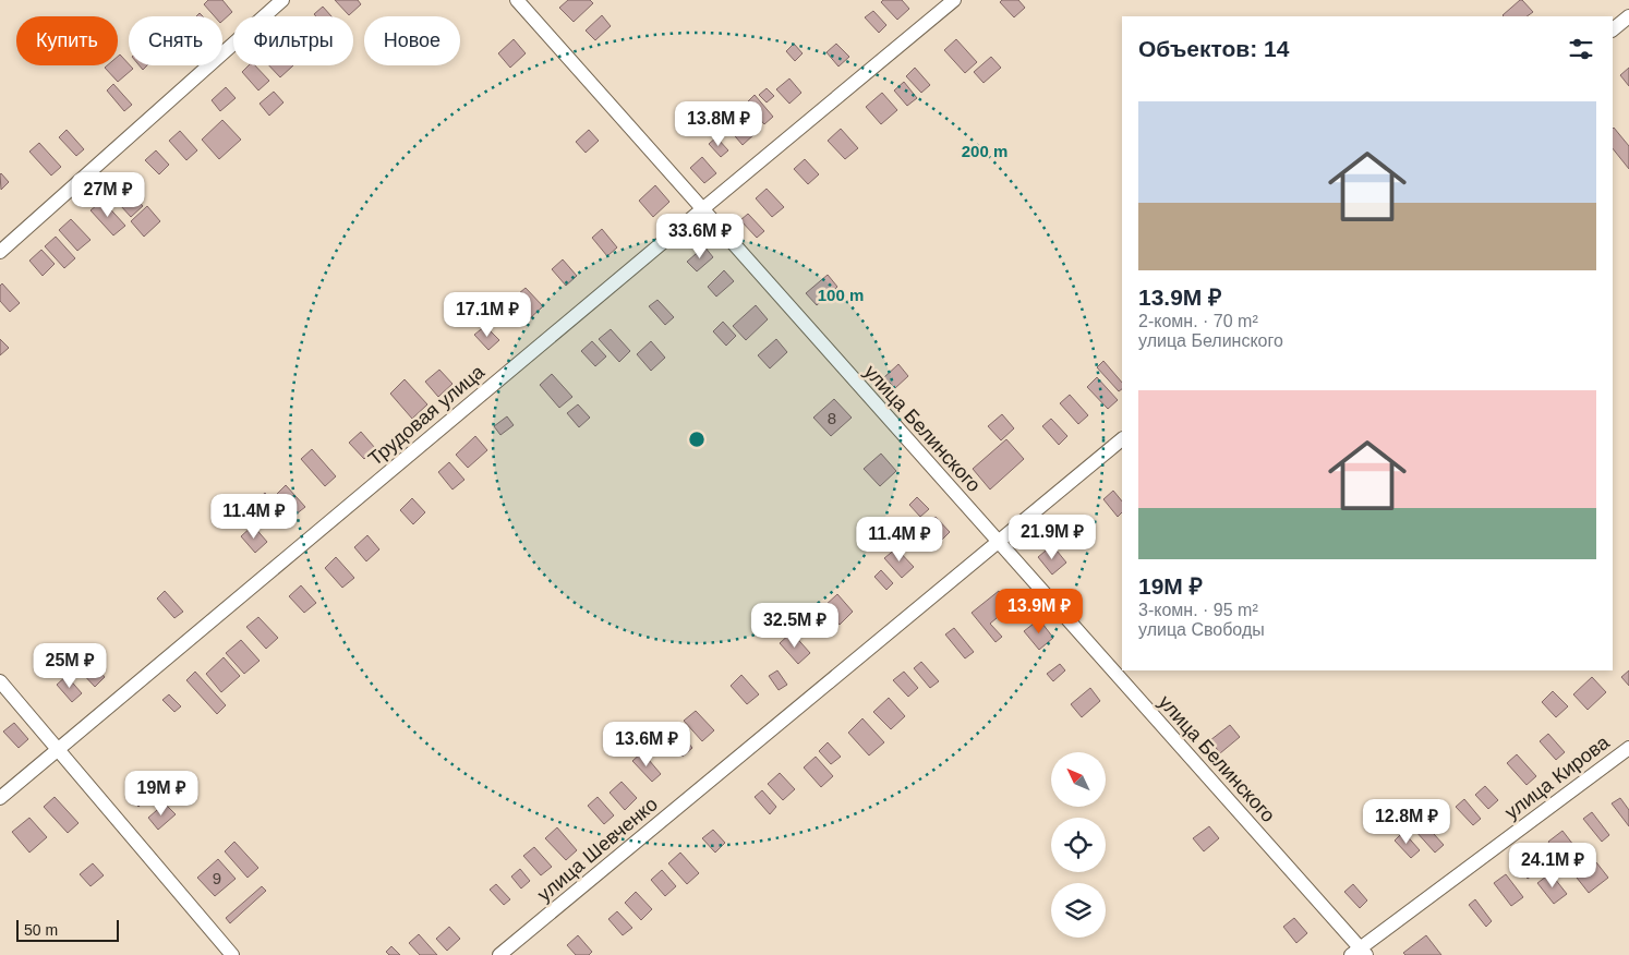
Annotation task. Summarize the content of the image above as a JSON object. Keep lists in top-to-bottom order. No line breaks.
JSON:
{"streets":{"street":["Трудовая улица","улица Белинского","улица Кирова","улица Шевченко"]},"crossings":[["Трудовая улица","улица Белинского"],["улица Белинского","улица Кирова"],["улица Белинского","улица Шевченко"]],"house_numbers":["8","9"],"scale_bar":"50 m","north":"top left","page":{"chip":["Купить","Снять","Фильтры","Новое"],"heading":"Объектов: 14","list":[{"name":"13.9M ₽","note":"2-комн. · 70 m² · улица Белинского"},{"name":"19M ₽","note":"3-комн. · 95 m² · улица Свободы"}],"price":["13.8M ₽","27M ₽","33.6M ₽","17.1M ₽","11.4M ₽","21.9M ₽","11.4M ₽","13.9M ₽","32.5M ₽","25M ₽","13.6M ₽","19M ₽","12.8M ₽","24.1M ₽"],"scale":"50 m"},"rings":["200 m","100 m"]}
